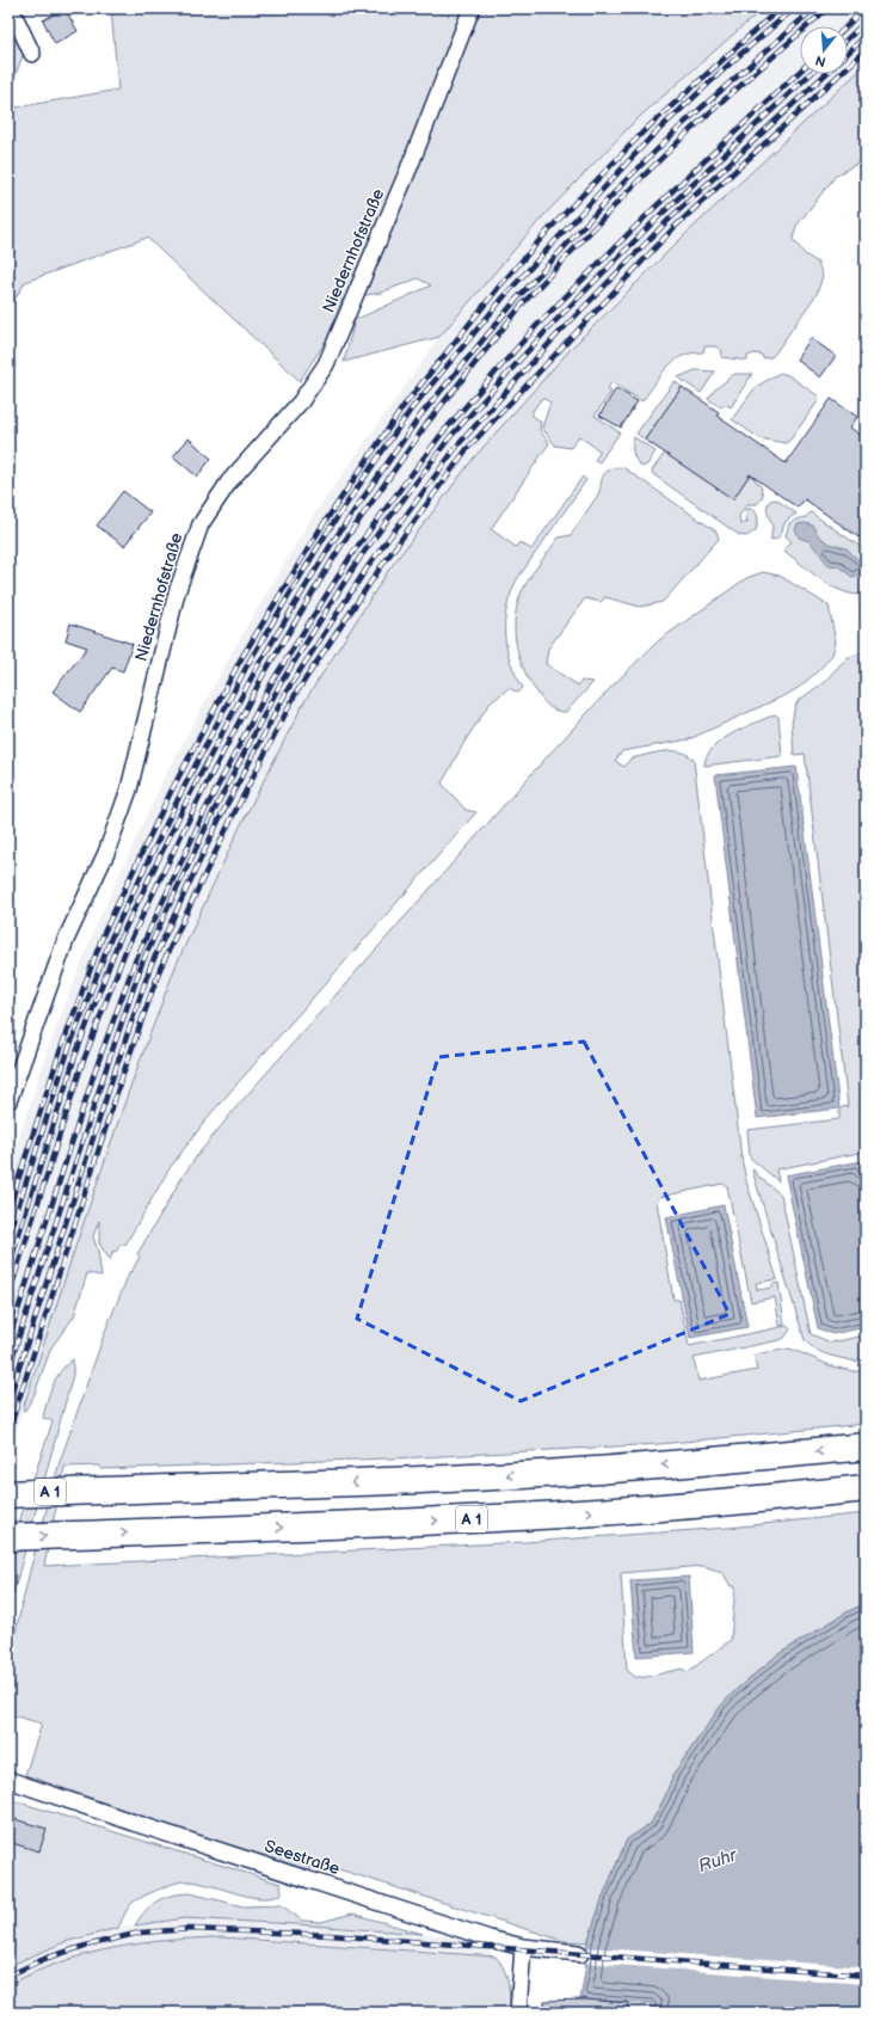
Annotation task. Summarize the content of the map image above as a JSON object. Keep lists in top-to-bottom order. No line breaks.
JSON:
{"streets":{"highway":["A 1"],"street":["Niedernhofstraße","Seestraße"]},"water":["Ruhr"],"north":"bottom"}
